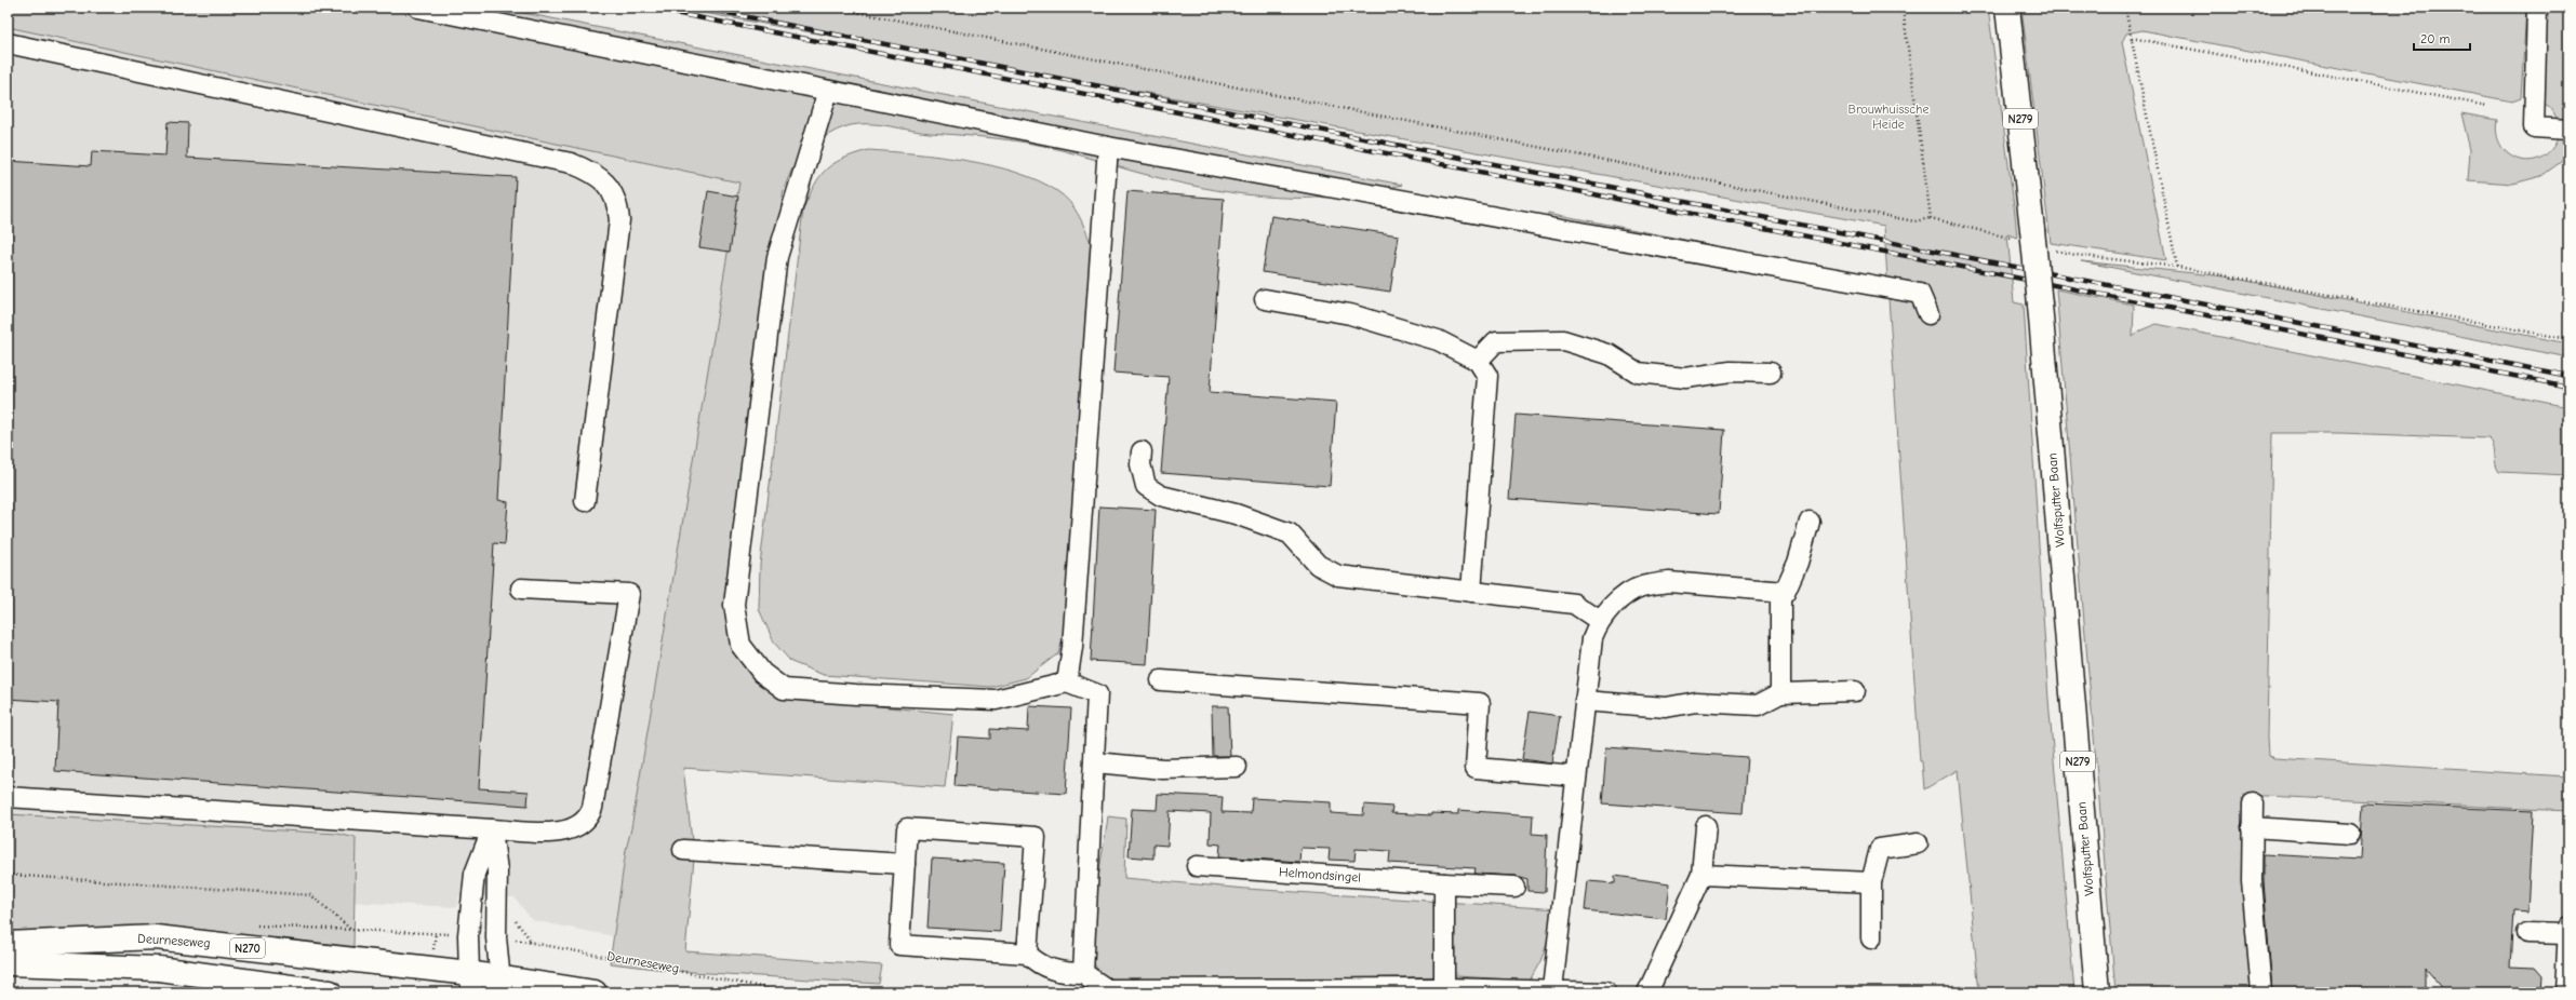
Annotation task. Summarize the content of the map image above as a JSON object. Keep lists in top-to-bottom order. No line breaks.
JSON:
{"streets":{"main road":["N279","Wolfsputter Baan","Deurneseweg","N270"],"street":["Helmondsingel"]},"parks":["Brouwhuissche Heide"],"scale_bar":"20 m"}
